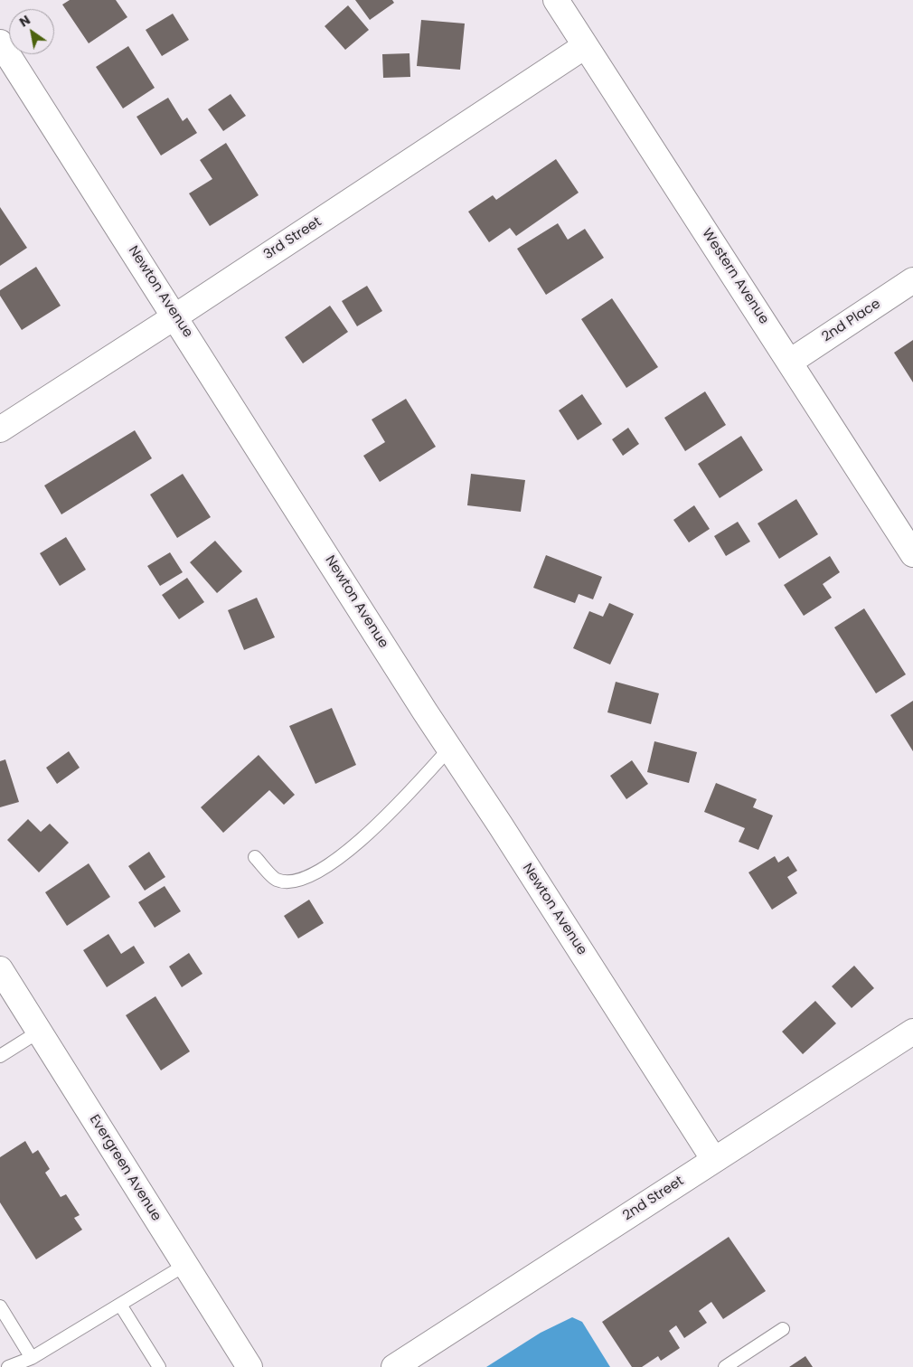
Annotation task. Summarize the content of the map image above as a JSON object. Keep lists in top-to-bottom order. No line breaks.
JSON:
{"streets":{"street":["3rd Street","Western Avenue","Newton Avenue","2nd Place","Evergreen Avenue","2nd Street"]},"crossings":[["3rd Street","Western Avenue"],["3rd Street","Newton Avenue"],["Western Avenue","2nd Place"],["Newton Avenue","2nd Street"]],"north":"top left"}
